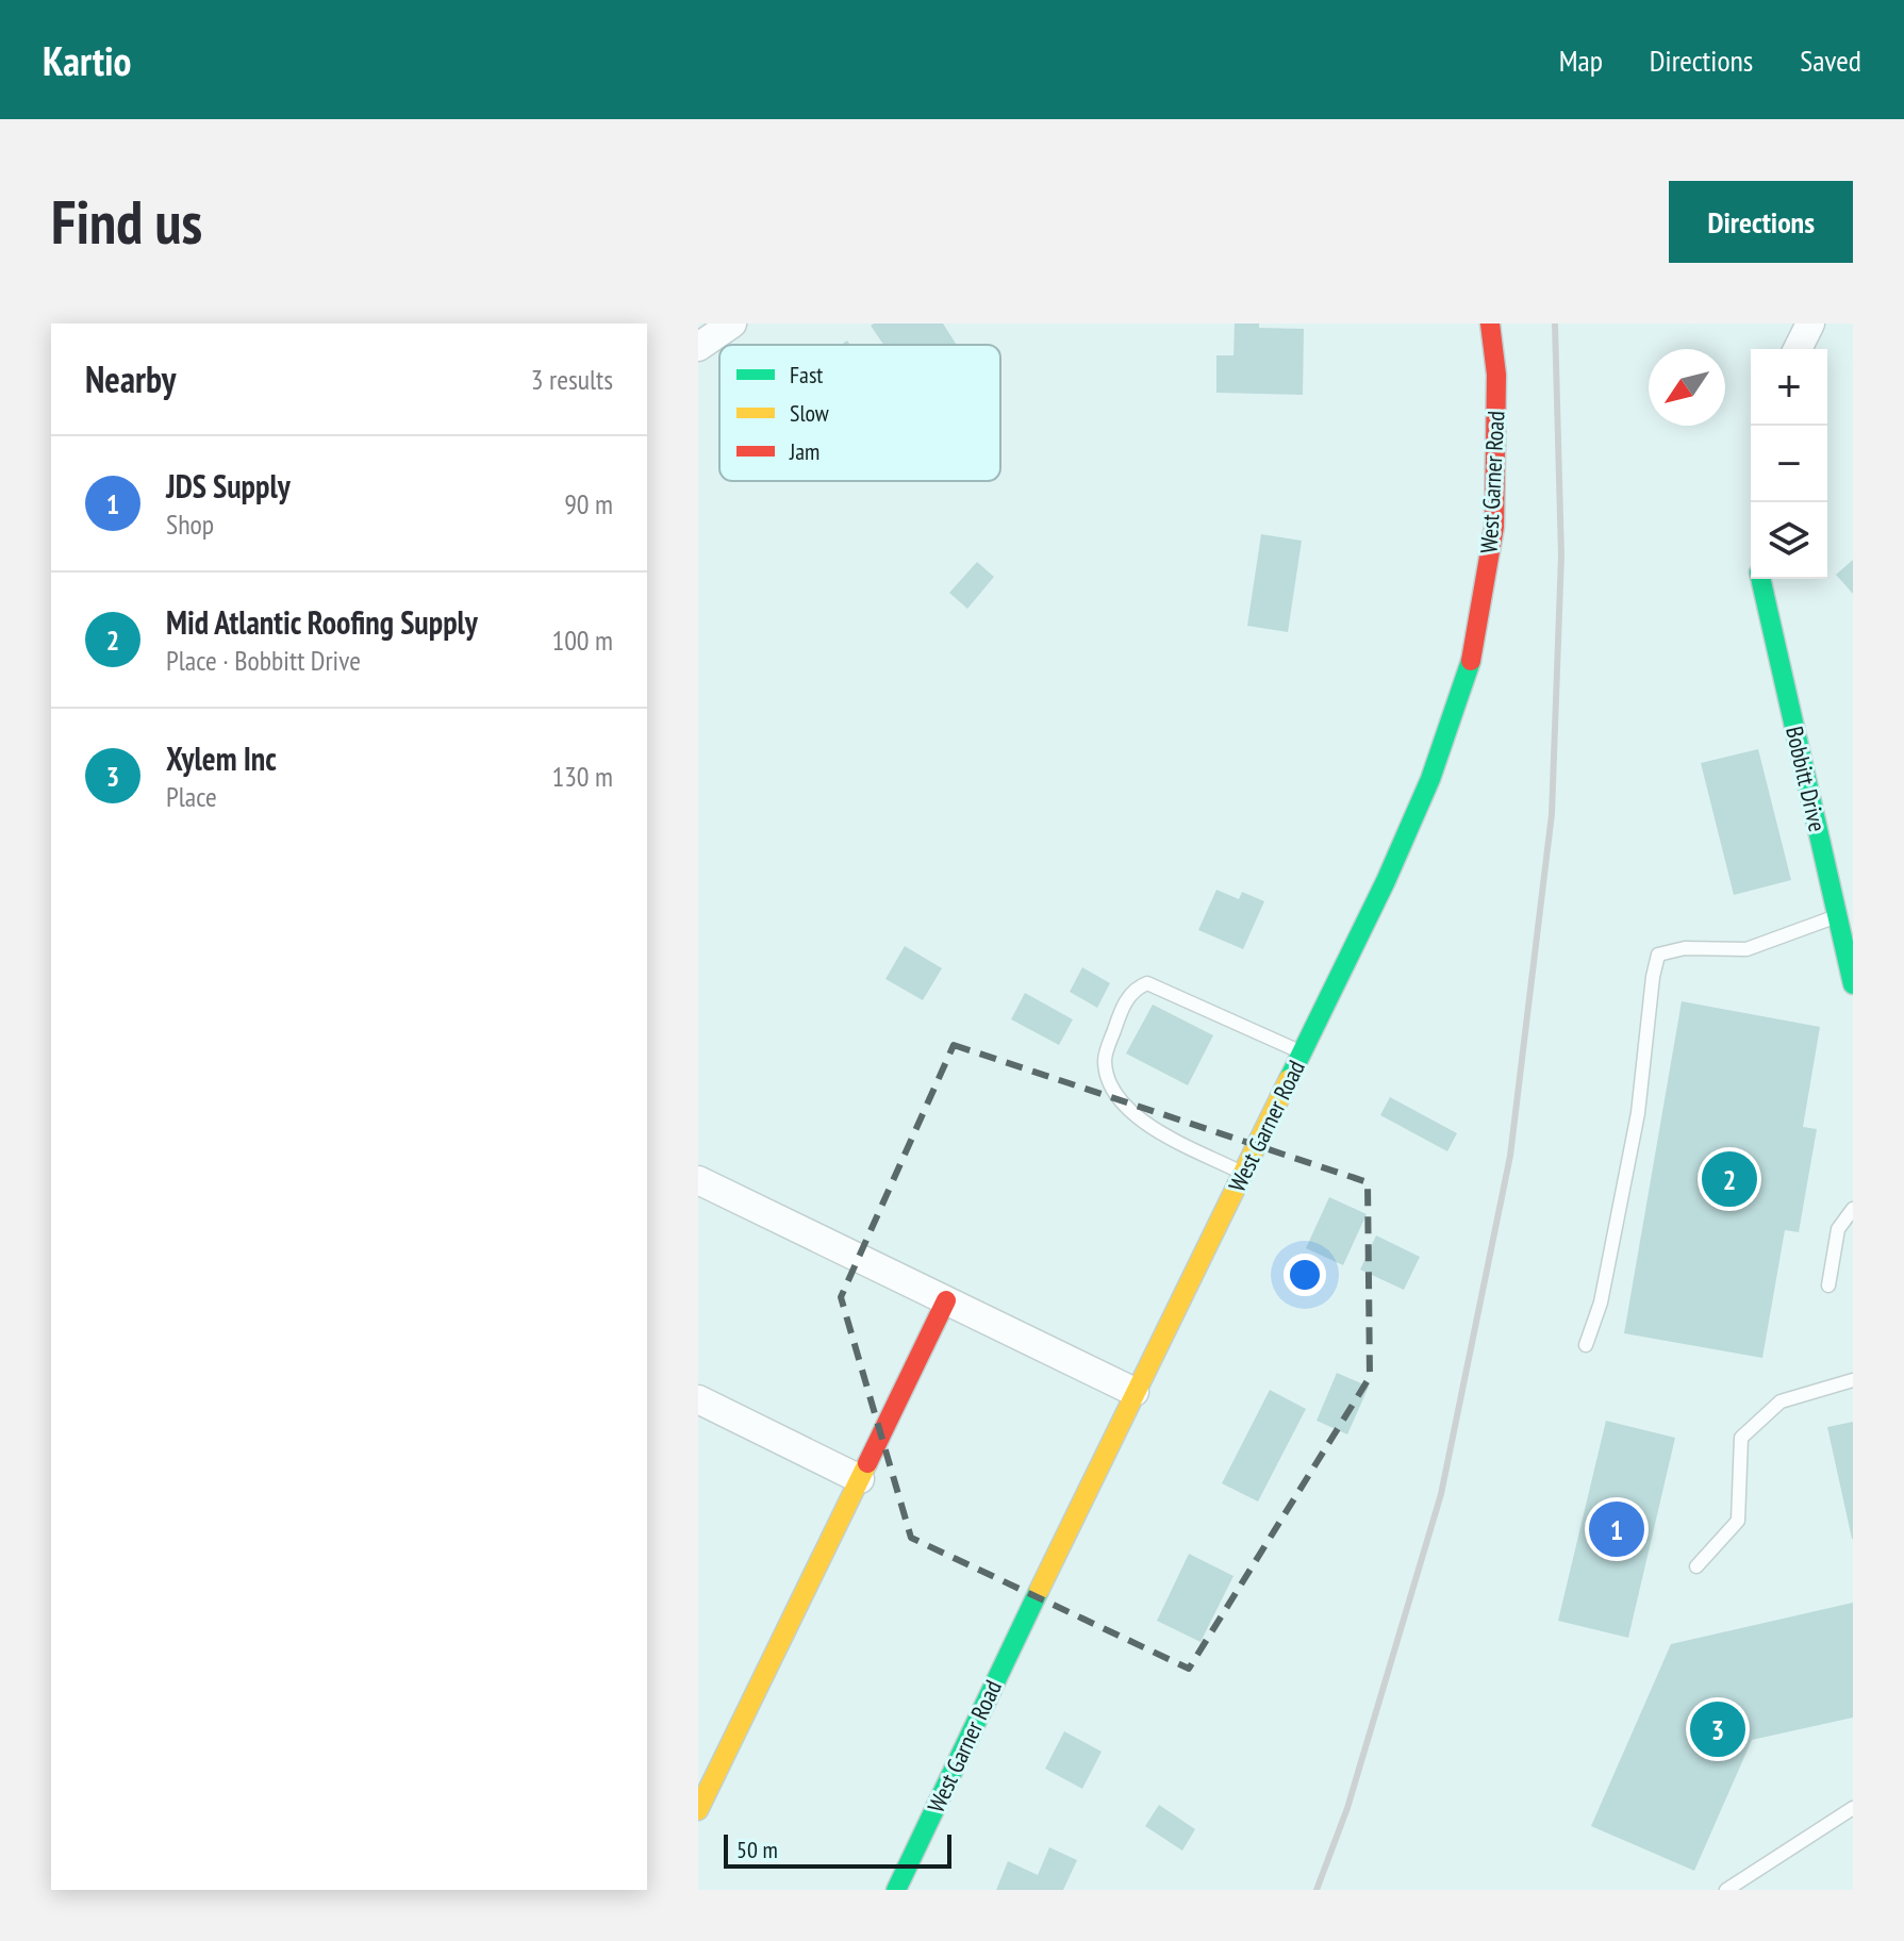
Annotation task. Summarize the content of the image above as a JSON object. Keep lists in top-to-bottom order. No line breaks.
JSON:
{"streets":{"main road":["West Garner Road","Bobbitt Drive"]},"legend":["Fast","Slow","Jam"],"scale_bar":"50 m","north":"bottom left","page":{"header":"Kartio","nav":["Map","Directions","Saved"],"buttons":"Directions","title":"Find us","heading":["Nearby","3 results"],"map_buttons":["+","−"],"list":[{"mark":"1","name":"JDS Supply","note":"Shop","value":"90 m"},{"mark":"2","name":"Mid Atlantic Roofing Supply","note":"Place · Bobbitt Drive","value":"100 m"},{"mark":"3","name":"Xylem Inc","note":"Place","value":"130 m"}],"pins":["2","1","3"],"scale":"50 m"}}
